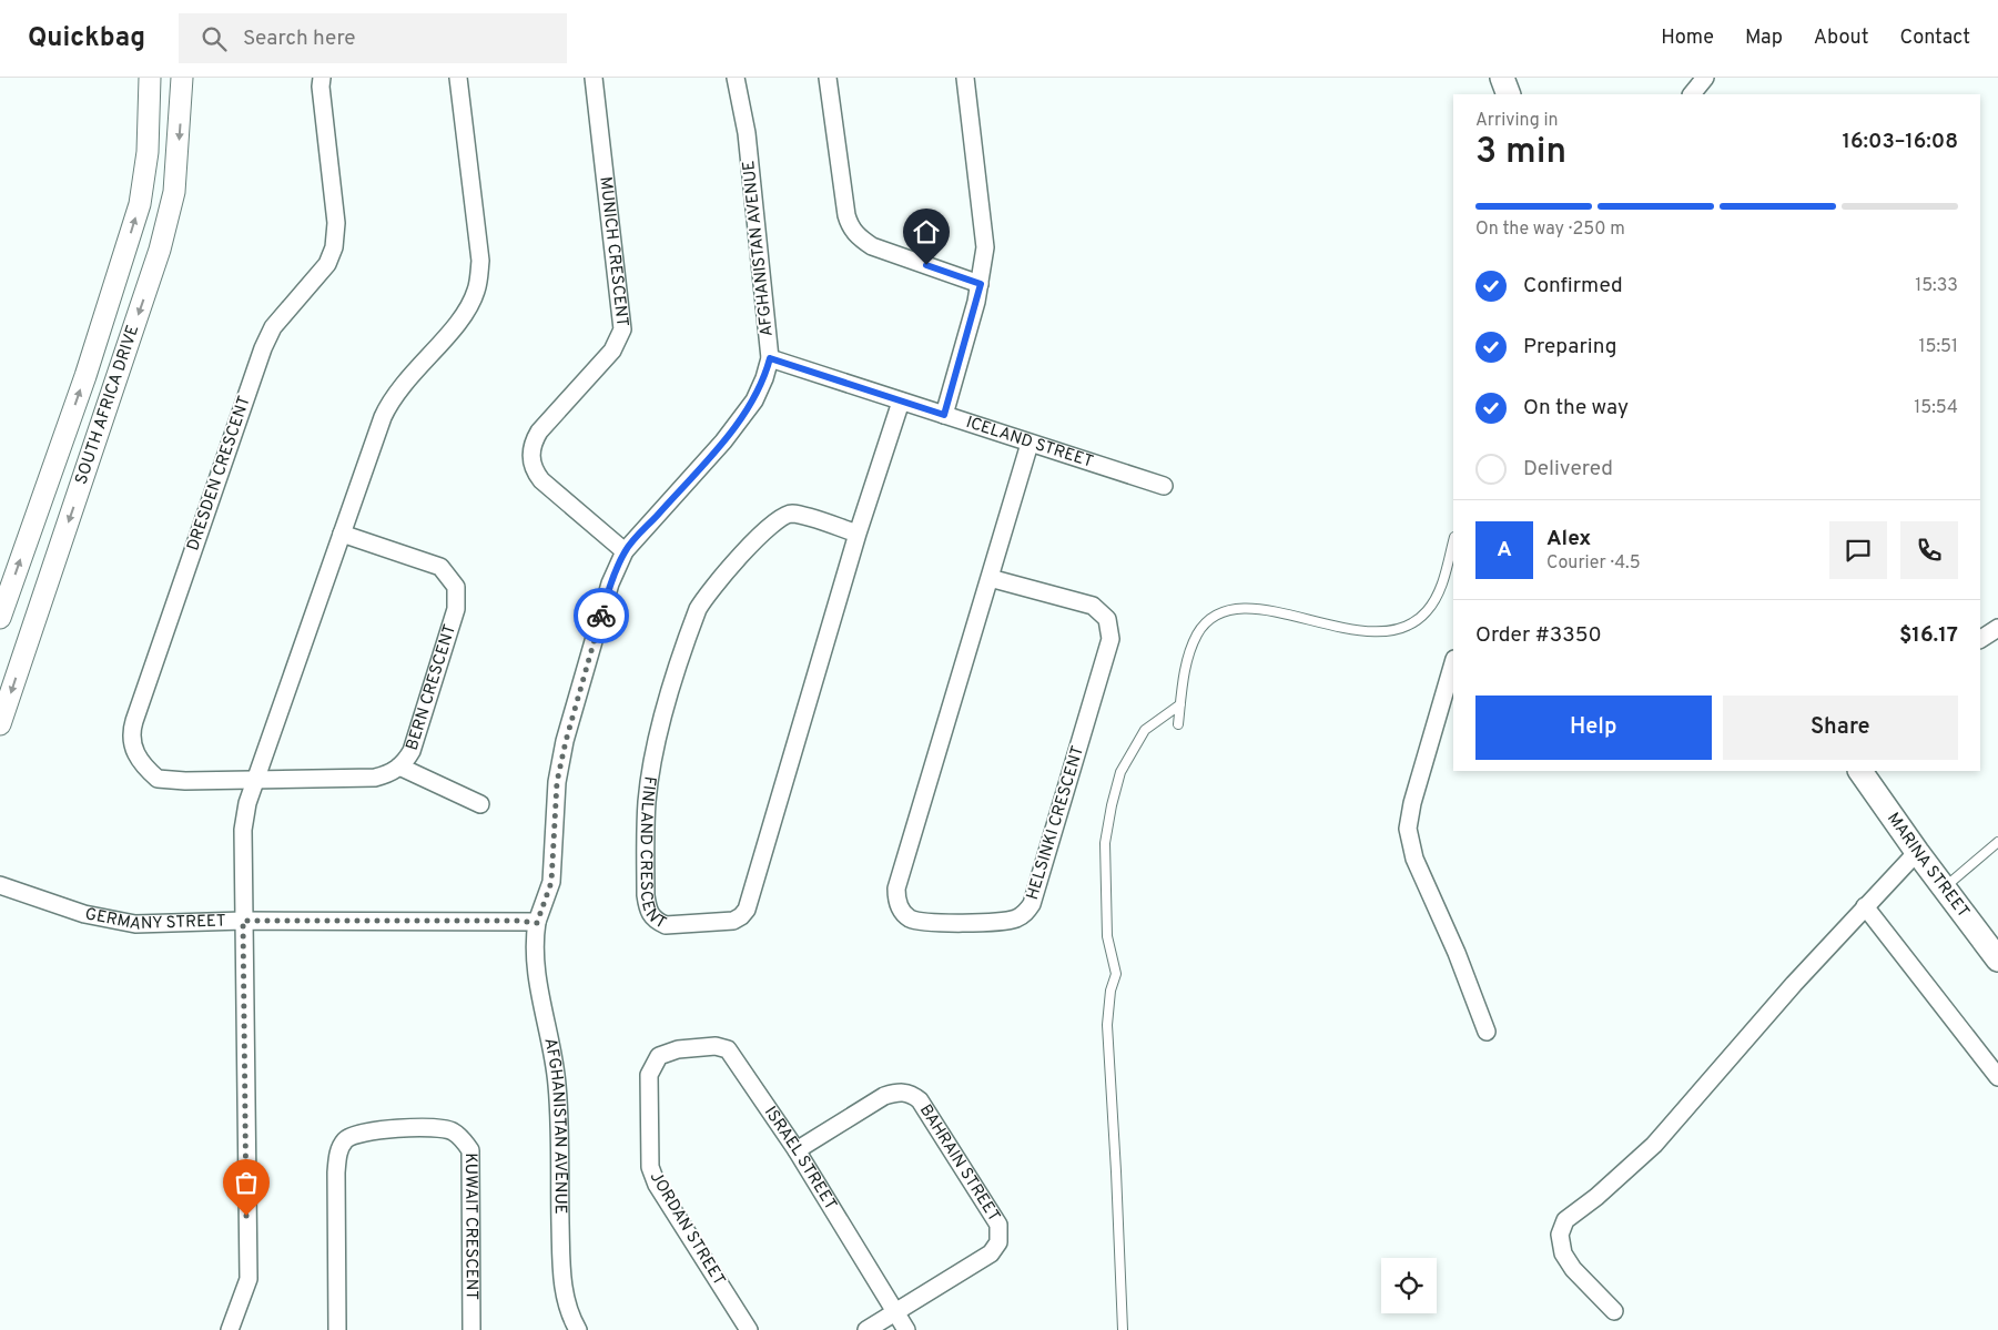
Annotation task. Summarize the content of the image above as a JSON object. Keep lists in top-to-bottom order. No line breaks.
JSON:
{"streets":{"main road":["MARINA STREET"],"street":["AFGHANISTAN AVENUE","MUNICH CRESCENT","SOUTH AFRICA DRIVE","ICELAND STREET","DRESDEN CRESCENT","BERN CRESCENT","HELSINKI CRESCENT","FINLAND CRESCENT","GERMANY STREET","ISRAEL STREET","BAHRAIN STREET","KUWAIT CRESCENT","JORDAN STREET"]},"crossings":[["AFGHANISTAN AVENUE","MUNICH CRESCENT"],["AFGHANISTAN AVENUE","ICELAND STREET"],["AFGHANISTAN AVENUE","GERMANY STREET"],["ICELAND STREET","HELSINKI CRESCENT"],["ICELAND STREET","FINLAND CRESCENT"],["DRESDEN CRESCENT","BERN CRESCENT"],["ISRAEL STREET","BAHRAIN STREET"],["ISRAEL STREET","JORDAN STREET"]],"page":{"header":"Quickbag","search":"Search here","nav":["Home","Map","About","Contact"],"heading":["3 min","Arriving in","16:03–16:08"],"panel":["Alex","Courier · 4.5","Order #3350","$16.17"],"bar":"On the way · 250 m","list":[["Confirmed","15:33"],["Preparing","15:51"],["On the way","15:54"],"Delivered"],"round":"A","buttons":["Help","Share"]}}
